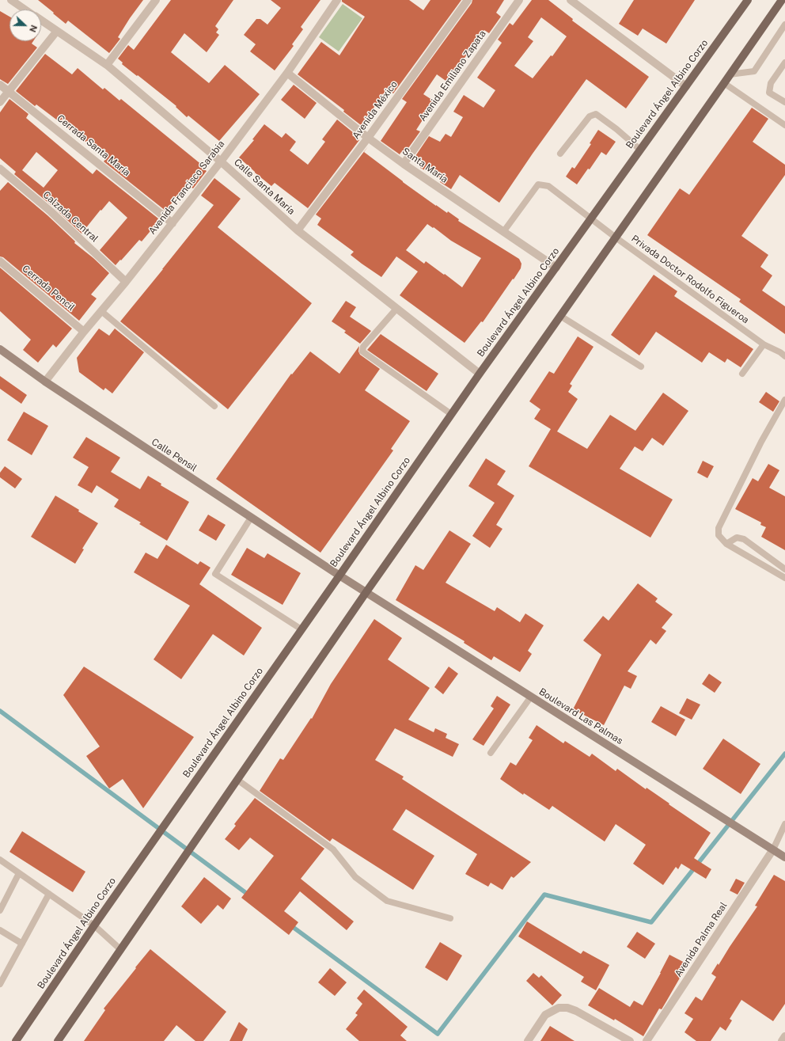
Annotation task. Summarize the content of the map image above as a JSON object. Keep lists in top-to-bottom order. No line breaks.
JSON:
{"streets":{"main road":["Boulevard Ángel Albino Corzo","Calle Pensil","Boulevard Las Palmas"],"street":["Avenida Emiliano Zapata","Avenida México","Cerrada Santa María","Santa María","Calle Santa María","Avenida Francisco Sarabia","Calzada Central","Cerrada Pencil","Avenida Palma Real"],"lane":["Privada Doctor Rodolfo Figueroa"]},"crossings":[["Avenida Emiliano Zapata","Santa María"],["Boulevard Ángel Albino Corzo","Santa María"],["Boulevard Ángel Albino Corzo","Calle Santa María"],["Boulevard Ángel Albino Corzo","Privada Doctor Rodolfo Figueroa"],["Boulevard Ángel Albino Corzo","Calle Pensil"],["Boulevard Ángel Albino Corzo","Boulevard Las Palmas"],["Avenida México","Santa María"],["Avenida México","Calle Santa María"],["Cerrada Santa María","Avenida Francisco Sarabia"],["Santa María","Avenida Francisco Sarabia"],["Santa María","Privada Doctor Rodolfo Figueroa"],["Calle Santa María","Avenida Francisco Sarabia"],["Avenida Francisco Sarabia","Calzada Central"],["Avenida Francisco Sarabia","Cerrada Pencil"],["Avenida Francisco Sarabia","Calle Pensil"],["Calle Pensil","Boulevard Las Palmas"],["Boulevard Las Palmas","Avenida Palma Real"]],"north":"right"}
